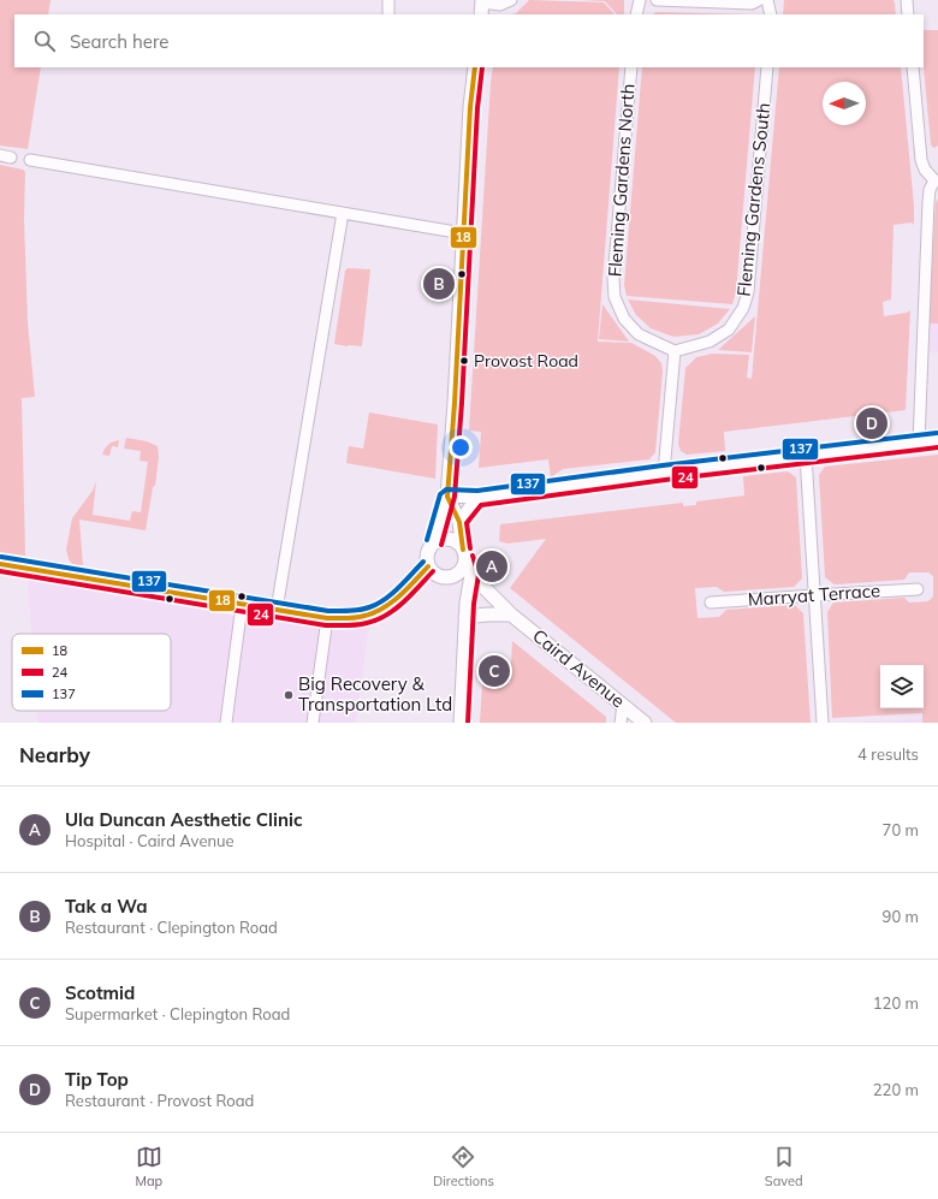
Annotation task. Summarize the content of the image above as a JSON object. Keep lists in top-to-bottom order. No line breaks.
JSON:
{"streets":{"street":["Fleming Gardens North","Fleming Gardens South","Marryat Terrace","Caird Avenue"]},"crossings":[["Fleming Gardens North","Fleming Gardens South"]],"places":["Provost Road","Big Recovery & Transportation Ltd"],"lines":["transit line 18","transit line 24","transit line 137"],"legend":["18","24","137"],"north":"left","page":{"search":"Search here","pins":["B","D","A","C"],"heading":["Nearby","4 results"],"list":[{"mark":"A","name":"Ula Duncan Aesthetic Clinic","note":"Hospital · Caird Avenue","value":"70 m"},{"mark":"B","name":"Tak a Wa","note":"Restaurant · Clepington Road","value":"90 m"},{"mark":"C","name":"Scotmid","note":"Supermarket · Clepington Road","value":"120 m"},{"mark":"D","name":"Tip Top","note":"Restaurant · Provost Road","value":"220 m"}],"nav":["Map","Directions","Saved"]}}
